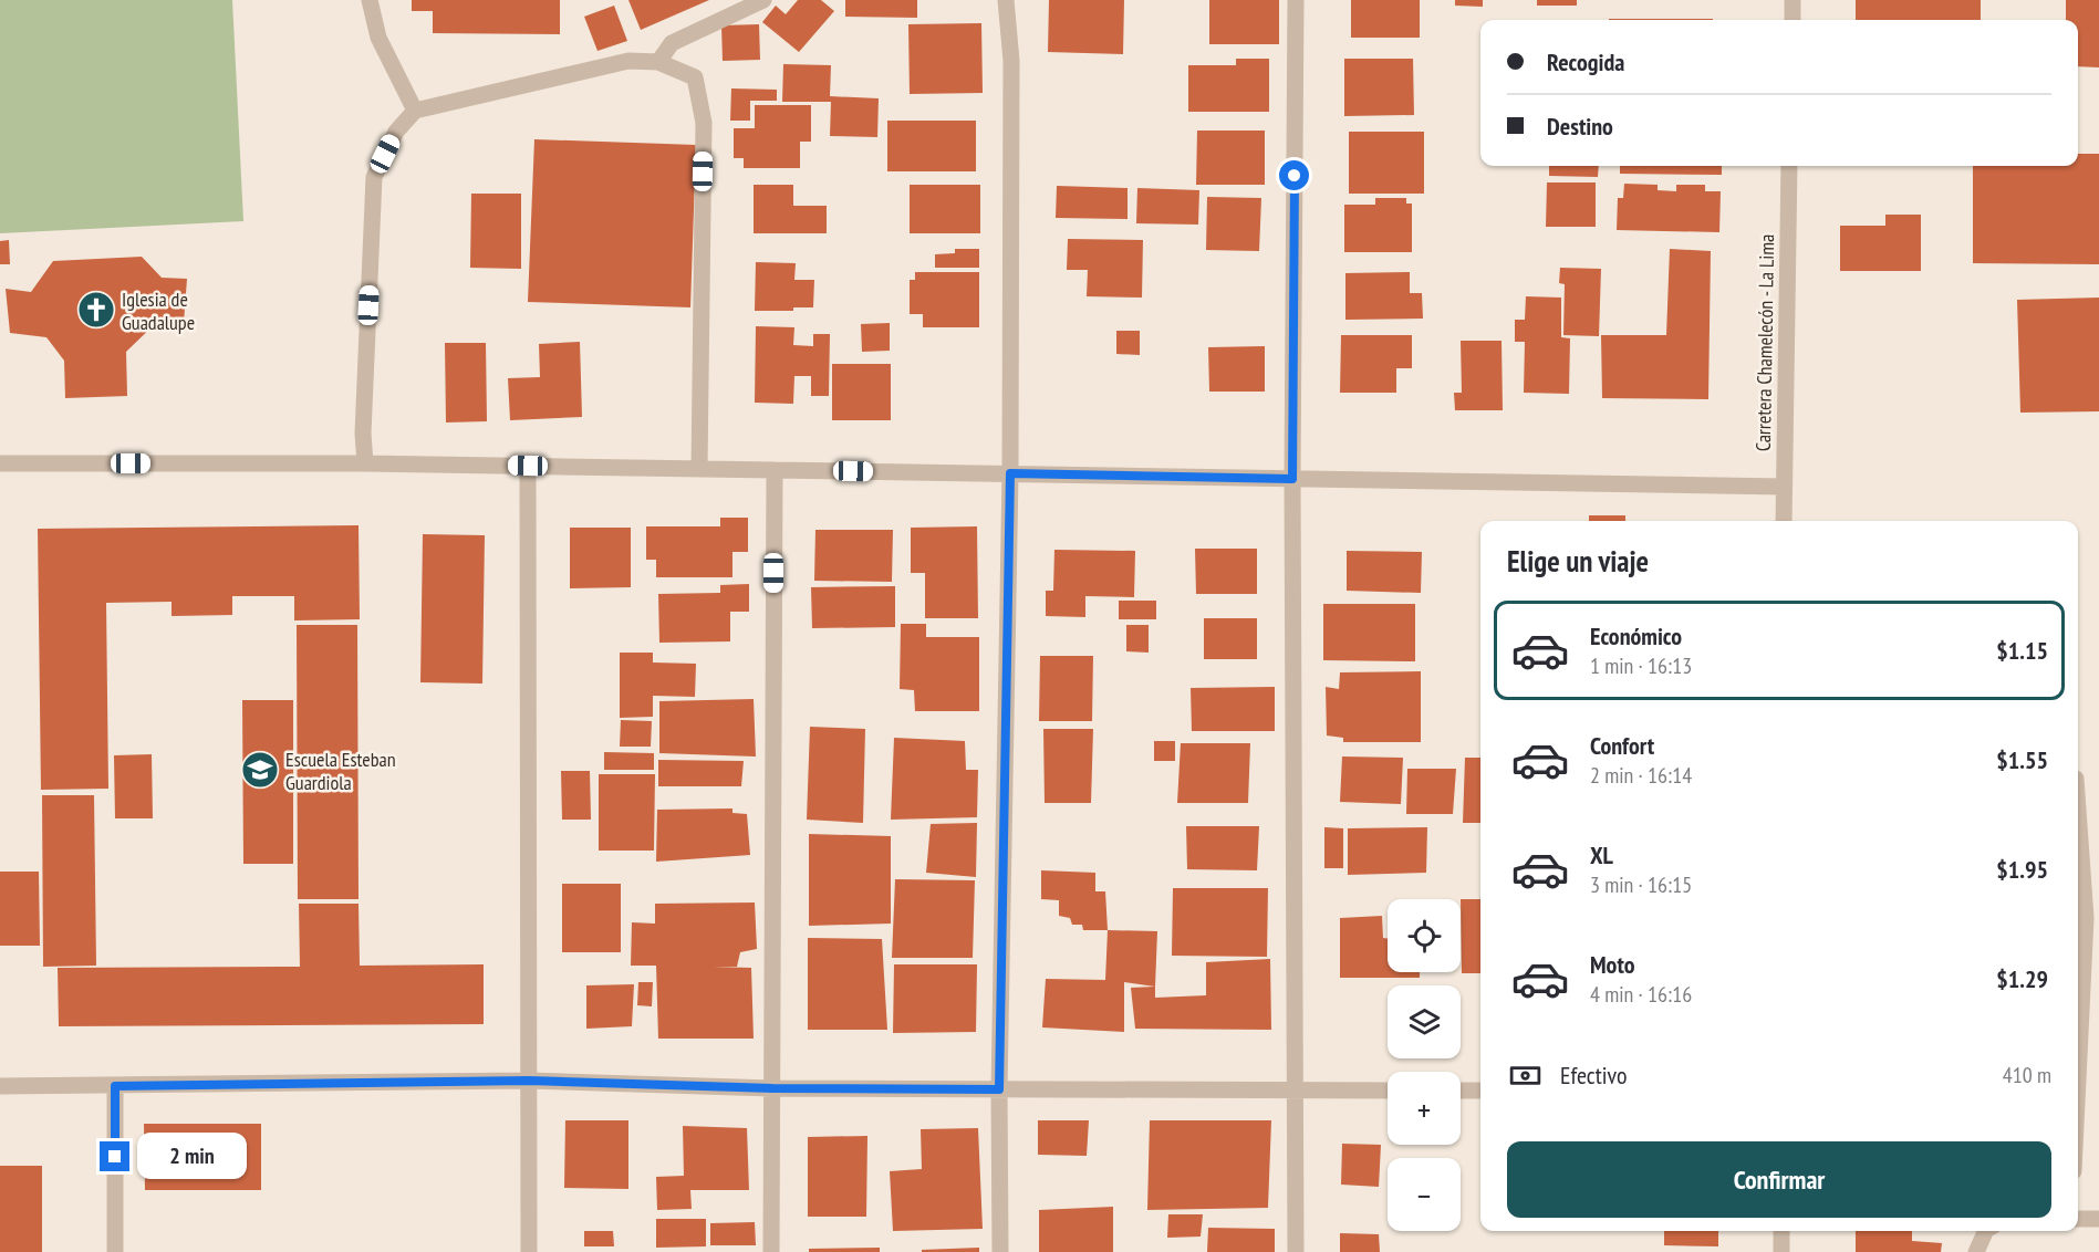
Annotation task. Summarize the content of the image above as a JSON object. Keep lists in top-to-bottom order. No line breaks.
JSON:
{"streets":{"street":["Carretera Chamelecón - La Lima"]},"places":{"church":["Iglesia de Guadalupe"],"school or university":["Escuela Esteban Guardiola"]},"page":{"banner":["Recogida","Destino"],"heading":"Elige un viaje","list":[{"name":"Económico","note":"1 min · 16:13","value":"$1.15"},{"name":"Confort","note":"2 min · 16:14","value":"$1.55"},{"name":"XL","note":"3 min · 16:15","value":"$1.95"},{"name":"Moto","note":"4 min · 16:16","value":"$1.29"}],"map_buttons":["+","−"],"pay":["Efectivo","410 m"],"buttons":"Confirmar","bubble":"2 min"}}
